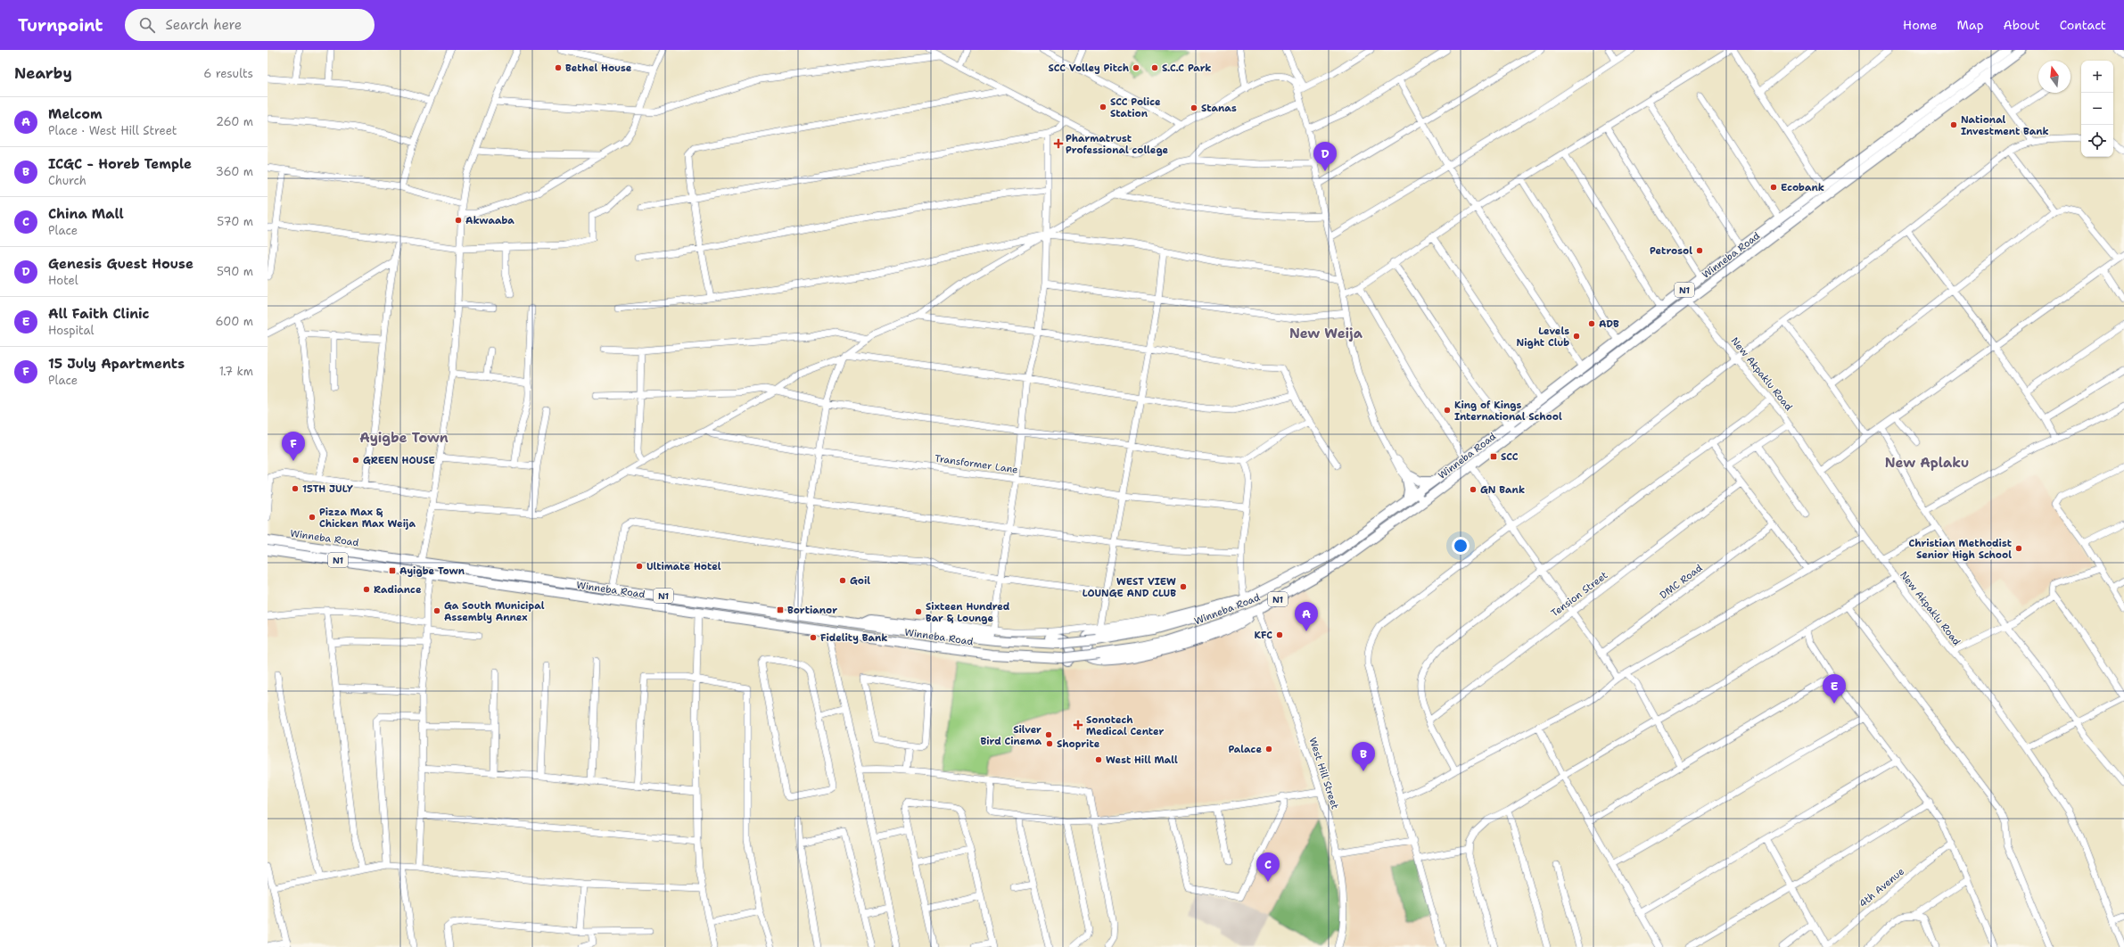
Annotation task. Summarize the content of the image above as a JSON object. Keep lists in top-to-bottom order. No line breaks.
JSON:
{"streets":{"highway":["Winneba Road","N1"],"street":["New Akpaklu Road","Transformer Lane","DMC Road","Tension Street","West Hill Street","4th Avenue"]},"crossings":[["Winneba Road","New Akpaklu Road"],["Winneba Road","West Hill Street"]],"districts":["New Weija","Ayigbe Town","New Aplaku"],"places":{"other":["Bethel House","SCC Volley Pitch","S.C.C Park","SCC Police Station","Stanas","National Investment Bank","Ecobank","Akwaaba","Petrosol","ADB","Levels Night Club","King of Kings International School","GREEN HOUSE","15TH JULY","GN Bank","Pizza Max & Chicken Max Weija","Christian Methodist Senior High School","Ultimate Hotel","Goil","WEST VIEW LOUNGE AND CLUB","Radiance","Ga South Municipal Assembly Annex","Sixteen Hundred Bar & Lounge","KFC","Fidelity Bank","Silver Bird Cinema","Shoprite","Palace","West Hill Mall"],"health":["Pharmatrust Professional college","Sonotech Medical Center"],"transit":["SCC","Ayigbe Town","Bortianor"]},"north":"top","page":{"header":"Turnpoint","search":"Search here","nav":["Home","Map","About","Contact"],"heading":["Nearby","6 results"],"map_buttons":["+","−"],"list":[{"mark":"A","name":"Melcom","note":"Place · West Hill Street","value":"260 m"},{"mark":"B","name":"ICGC - Horeb Temple","note":"Church","value":"360 m"},{"mark":"C","name":"China Mall","note":"Place","value":"570 m"},{"mark":"D","name":"Genesis Guest House","note":"Hotel","value":"590 m"},{"mark":"E","name":"All Faith Clinic","note":"Hospital","value":"600 m"},{"mark":"F","name":"15 July Apartments","note":"Place","value":"1.7 km"}],"pins":["D","F","A","E","B","C"]}}
